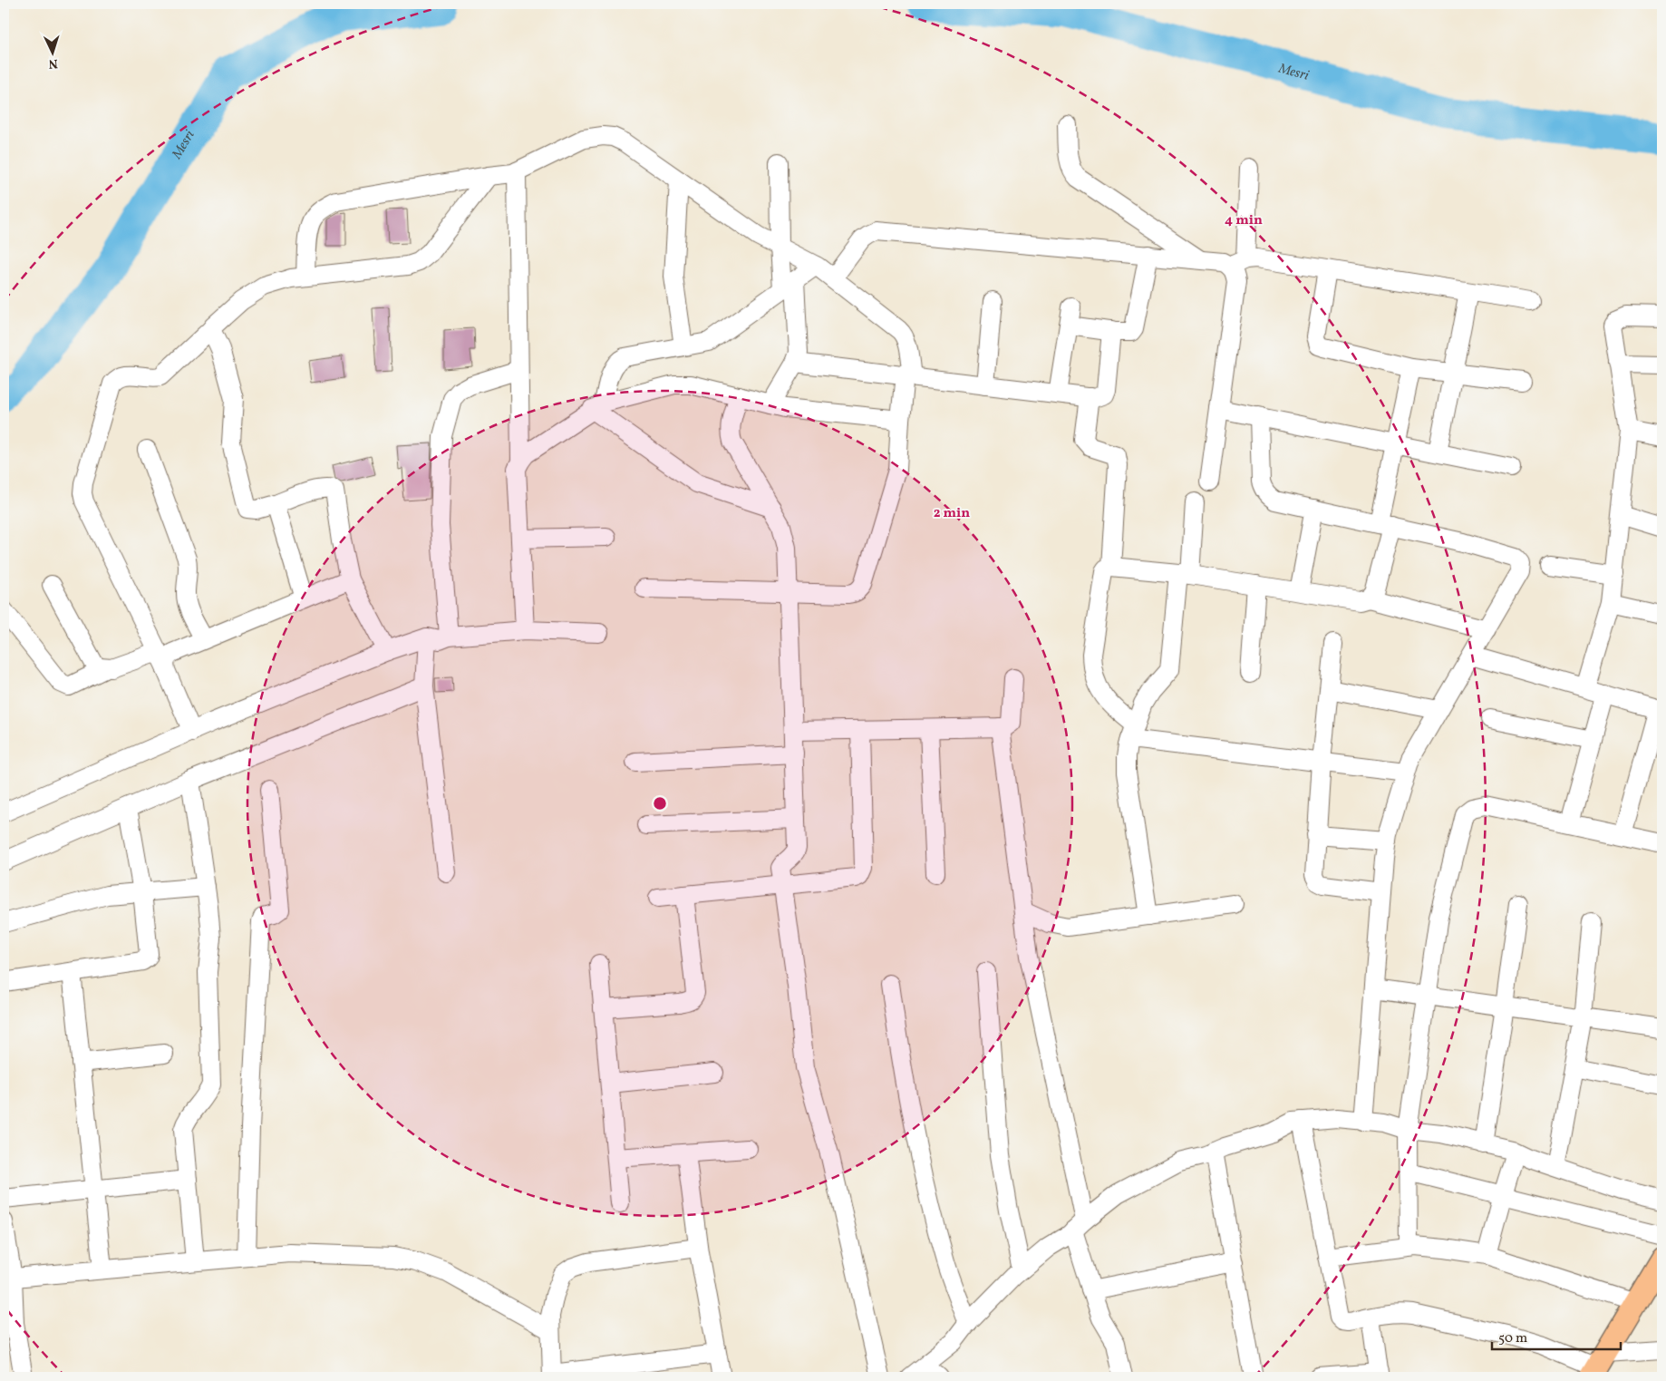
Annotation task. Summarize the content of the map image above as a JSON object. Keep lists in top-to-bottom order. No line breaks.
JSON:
{"water":["Mesri"],"scale_bar":"50 m","north":"bottom","rings":["4 min","2 min"]}
